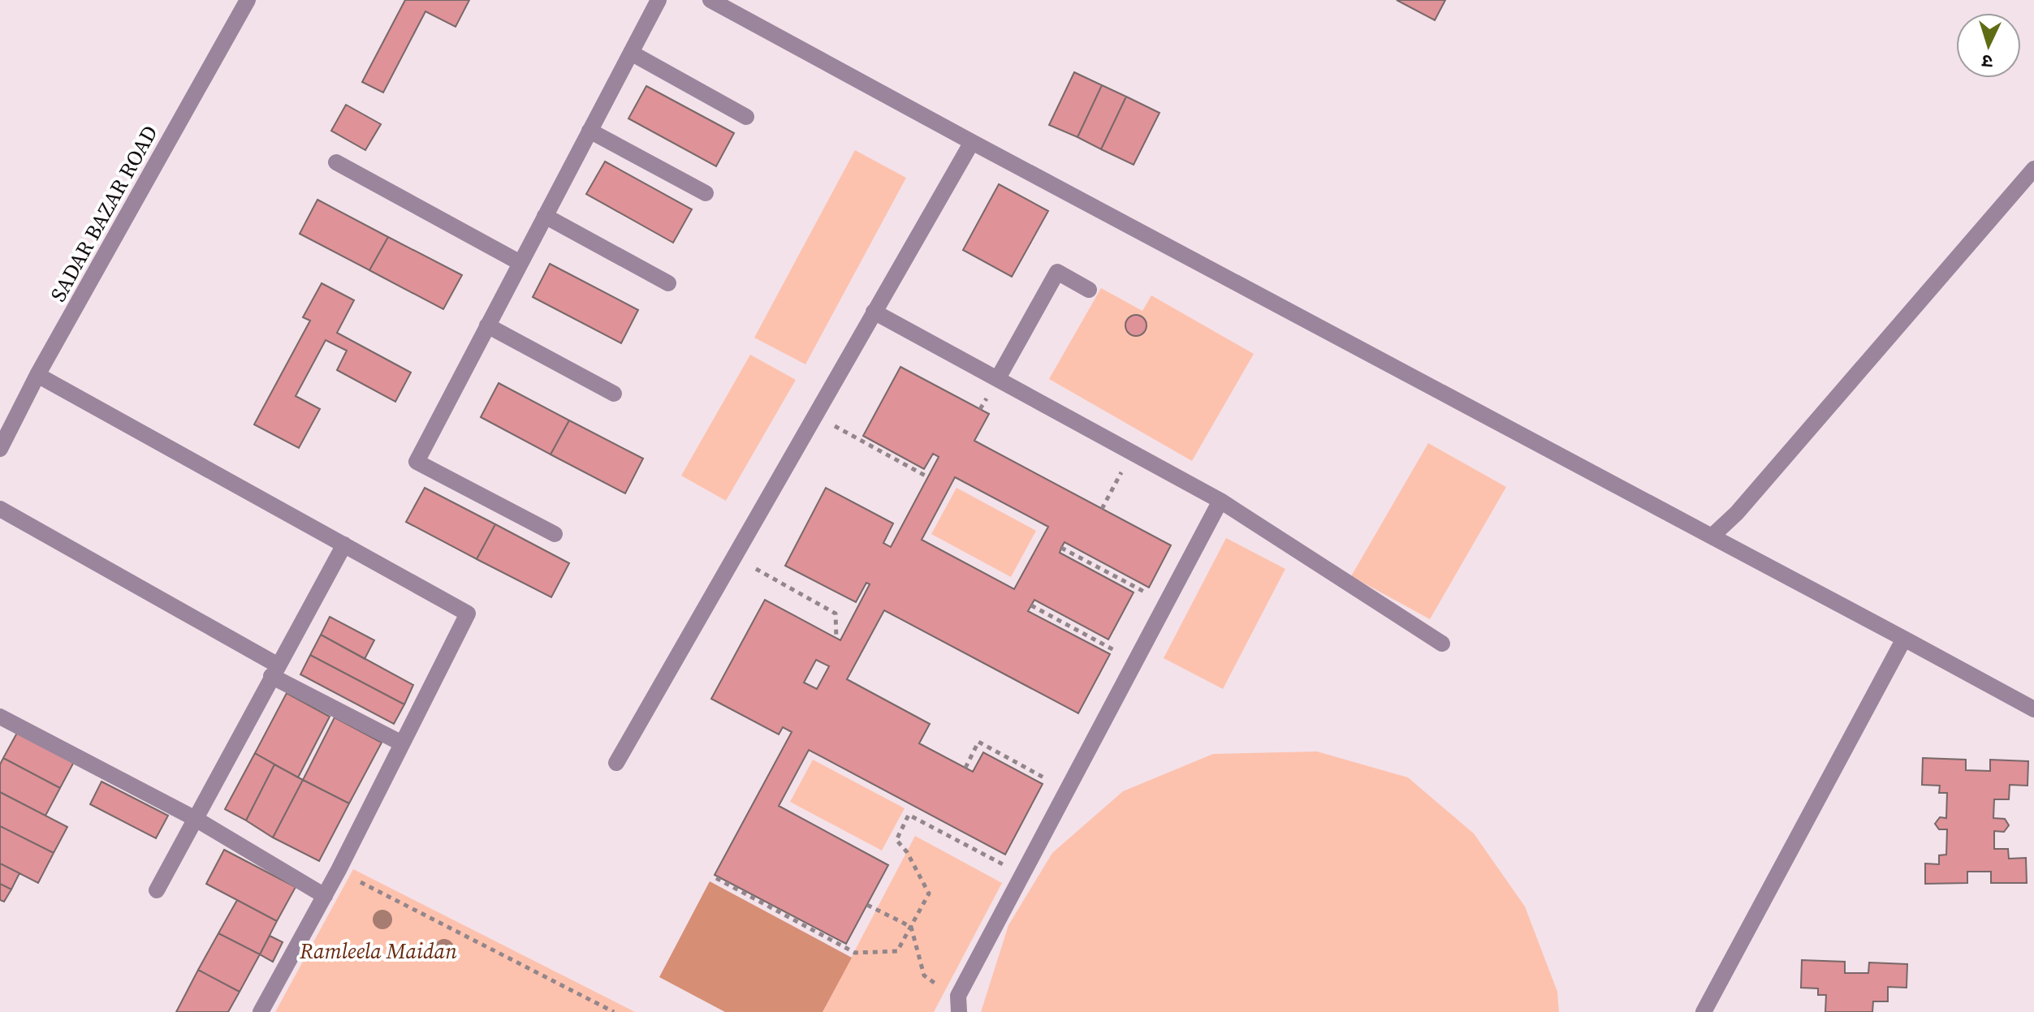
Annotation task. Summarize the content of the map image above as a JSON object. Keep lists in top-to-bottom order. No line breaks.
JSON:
{"streets":{"street":["SADAR BAZAR ROAD"]},"parks":["Ramleela Maidan"],"north":"bottom"}
